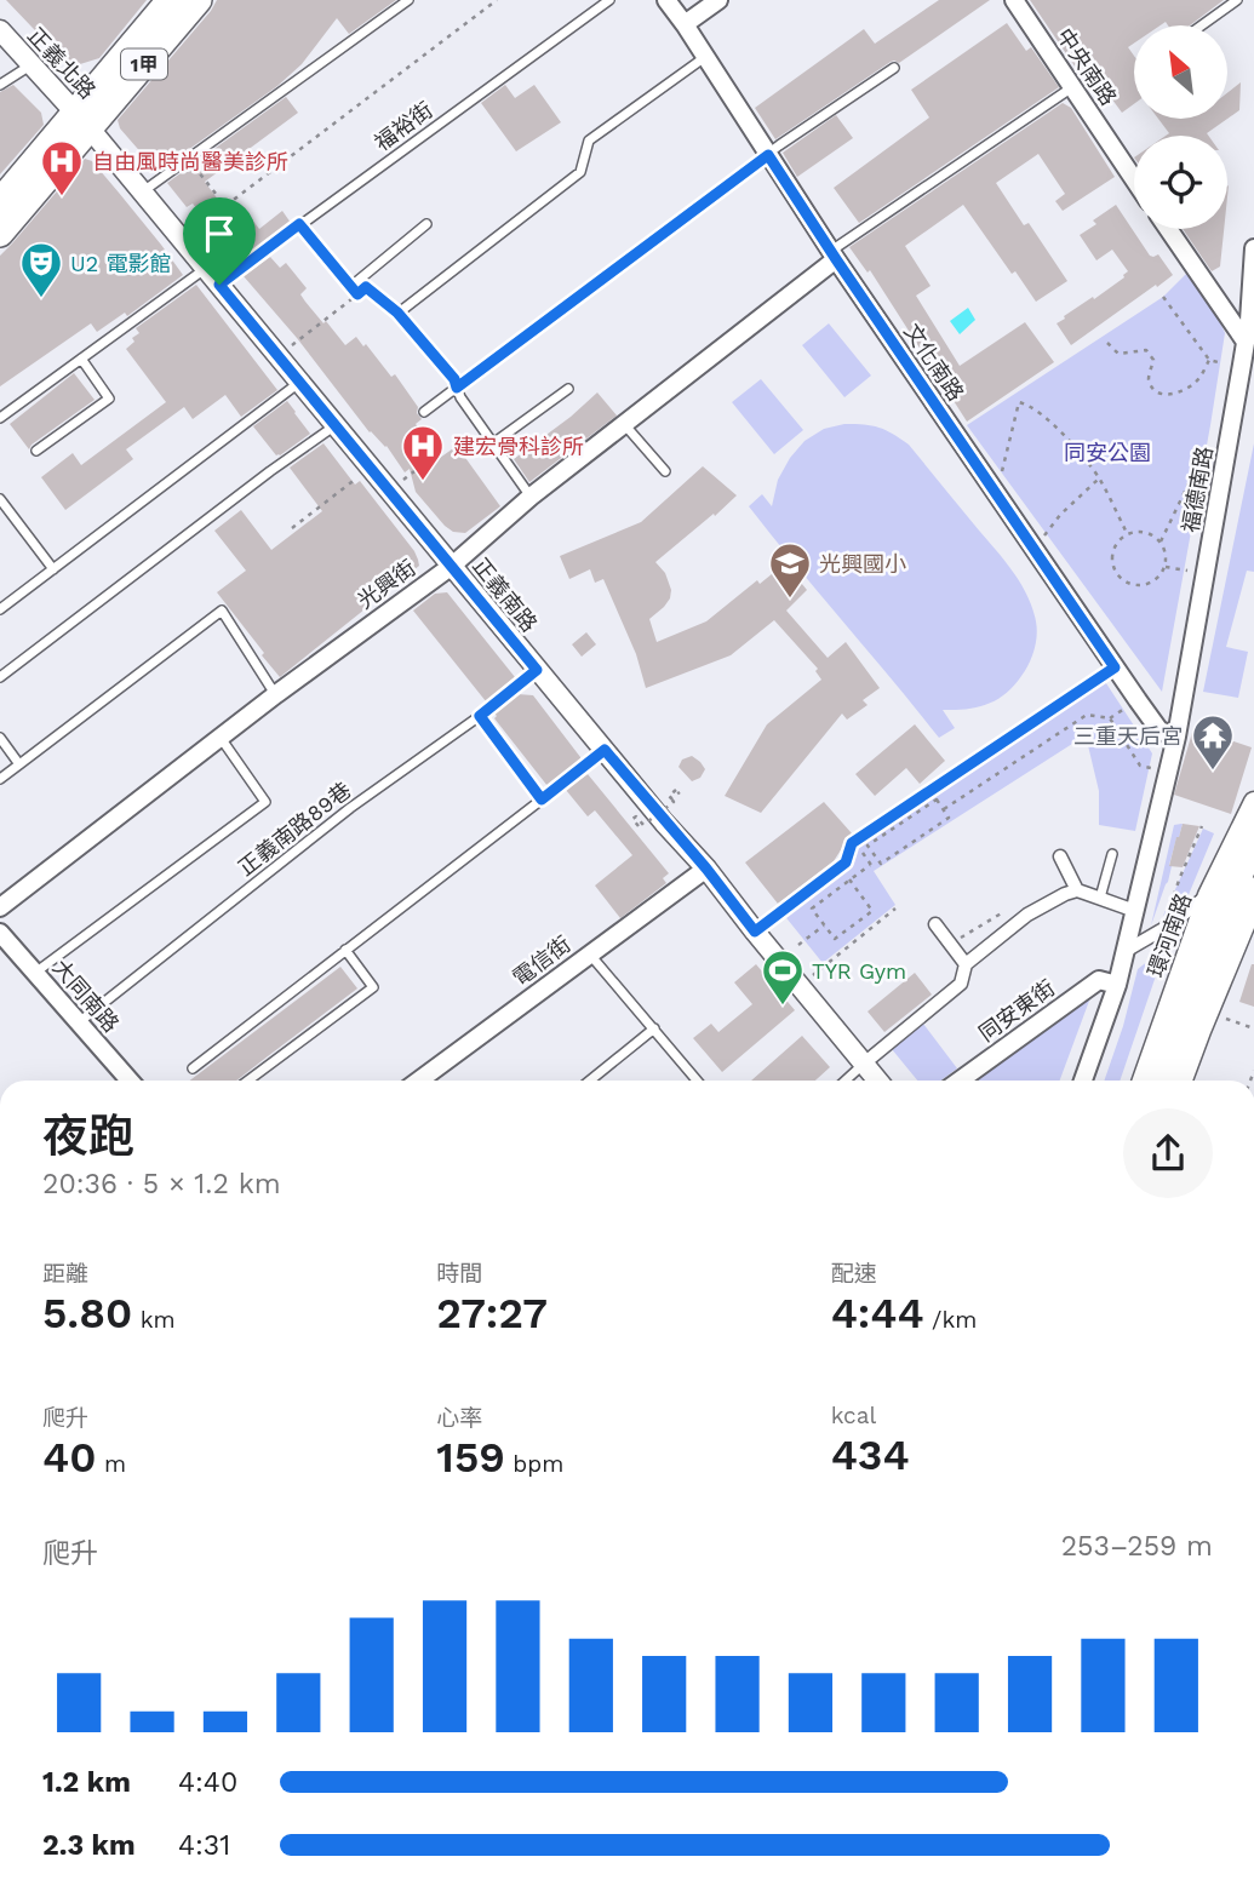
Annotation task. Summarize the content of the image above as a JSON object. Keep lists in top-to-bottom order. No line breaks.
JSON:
{"streets":{"main road":["1甲"],"street":["正義北路","中央南路","文化南路","福德南路","光興街","正義南路","環河南路","電信街","大同南路","同安東街"],"lane":["福裕街","正義南路89巷"]},"crossings":[["正義北路","1甲"],["正義北路","正義南路"],["1甲","正義南路"],["福裕街","正義南路"],["文化南路","福德南路"],["文化南路","光興街"],["福德南路","同安東街"],["光興街","正義南路"],["正義南路","正義南路89巷"],["正義南路","電信街"],["正義南路89巷","大同南路"]],"parks":["同安公園"],"places":{"hospital":["自由風時尚醫美診所","建宏骨科診所"],"theatre":["U2 電影館"],"school or university":["光興國小"],"temple":["三重天后宮"],"sports":["TYR Gym"]},"north":"top left","page":{"heading":["夜跑","20:36 · 5 × 1.2 km"],"stats":[["距離","5.80 km"],["時間","27:27"],["配速","4:44 /km"],["爬升","40 m"],["心率","159 bpm"],["kcal","434"]],"chart":["爬升","253–259 m"],"list":[{"name":"1.2 km","note":"4:40"},{"name":"2.3 km","note":"4:31"}]}}
